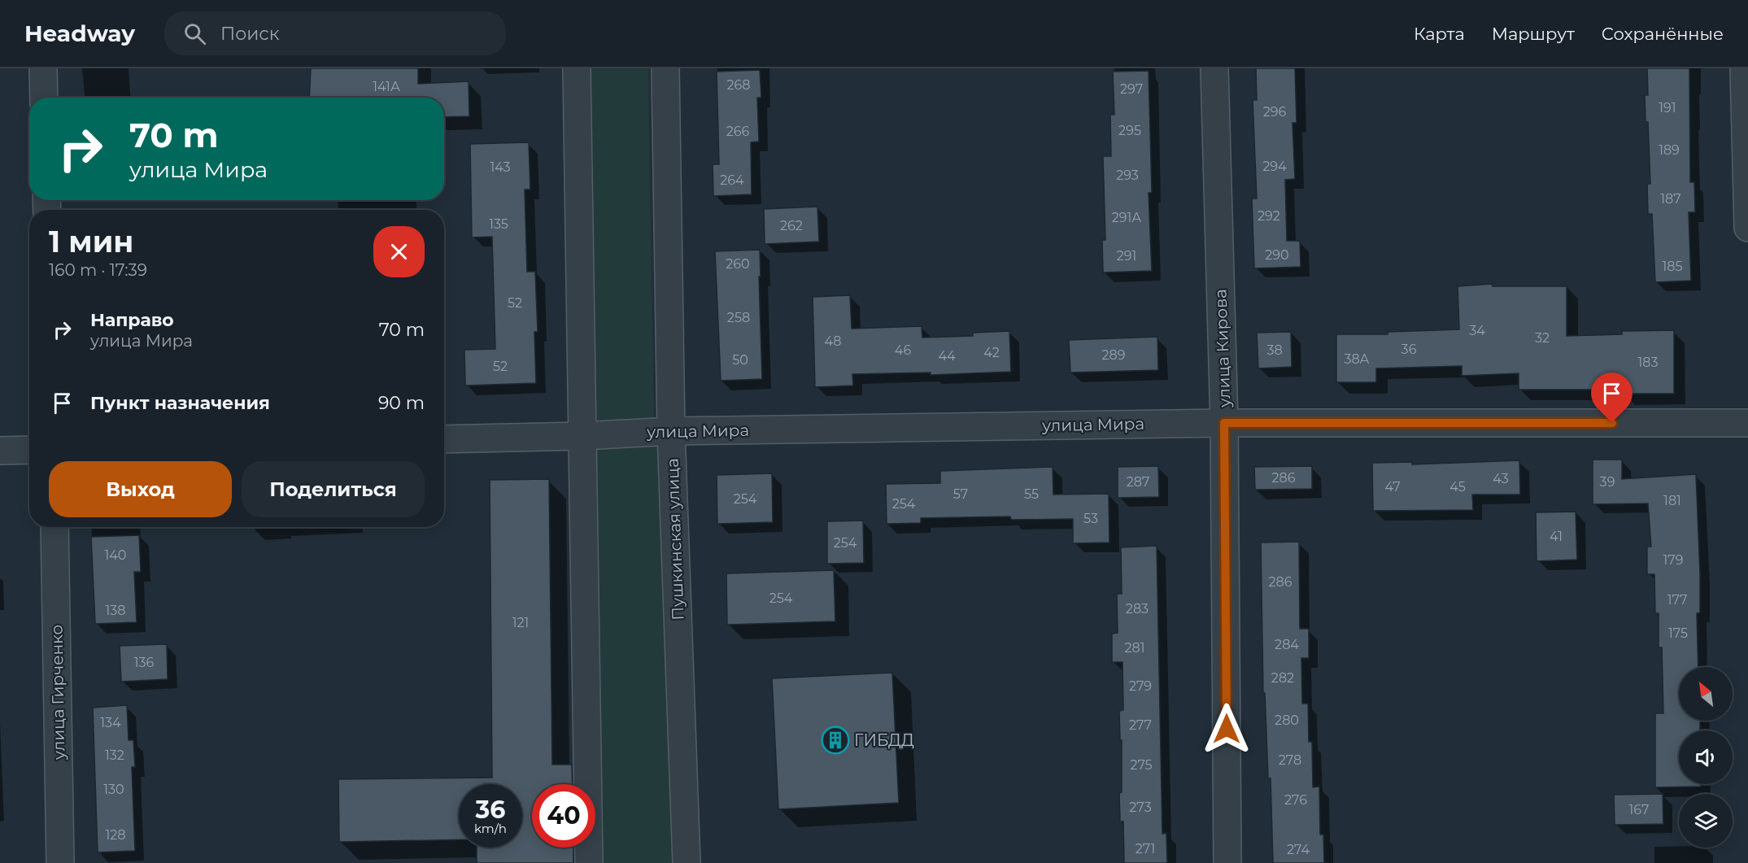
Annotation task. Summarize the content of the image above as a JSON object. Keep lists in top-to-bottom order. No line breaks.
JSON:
{"streets":{"street":["улица Кирова","улица Мира","Пушкинская улица","улица Гирченко"]},"crossings":[["улица Кирова","улица Мира"],["улица Мира","Пушкинская улица"]],"places":{"building":["ГИБДД"]},"house_numbers":["268","141А","297","191","296","295","266","189","294","143","293","264","187","292","291А","135","262","290","291","260","185","52","258","34","32","48","36","46","38","42","289","44","38А","50","183","52","286","43","287","39","47","45","57","55","254","181","254","53","41","254","140","179","286","254","177","283","138","121","175","284","281","136","282","279","280","134","277","132","278","275","130","276","273","167","128","271","274"],"north":"top left","page":{"header":"Headway","search":"Поиск","nav":["Карта","Маршрут","Сохранённые"],"turn":["70 m","улица Мира"],"heading":["1 мин","160 m · 17:39"],"list":[{"name":"Направо","note":"улица Мира","value":"70 m"},{"name":"Пункт назначения","value":"90 m"}],"buttons":["Выход","Поделиться"],"speed":"36 km/h","limit":"40"}}
